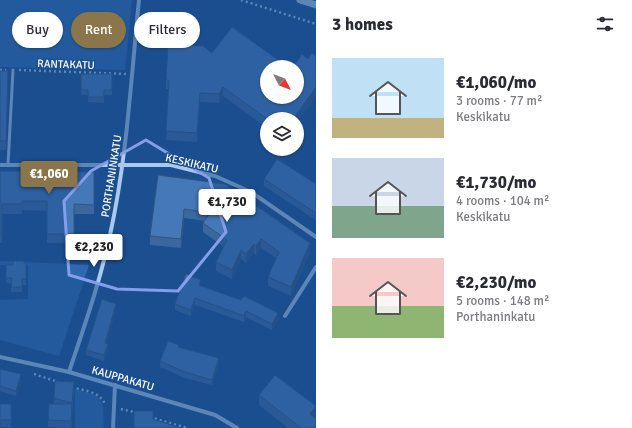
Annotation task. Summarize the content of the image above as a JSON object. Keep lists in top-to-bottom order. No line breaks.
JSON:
{"streets":{"street":["KESKIKATU","PORTHANINKATU","KAUPPAKATU"],"path":["RANTAKATU"]},"crossings":[["RANTAKATU","PORTHANINKATU"],["KESKIKATU","PORTHANINKATU"],["PORTHANINKATU","KAUPPAKATU"]],"north":"bottom right","page":{"heading":"3 homes","chip":["Buy","Rent","Filters"],"list":[{"name":"€1,060/mo","note":"3 rooms · 77 m² · Keskikatu"},{"name":"€1,730/mo","note":"4 rooms · 104 m² · Keskikatu"},{"name":"€2,230/mo","note":"5 rooms · 148 m² · Porthaninkatu"}],"price":["€1,060","€1,730","€2,230"]}}
